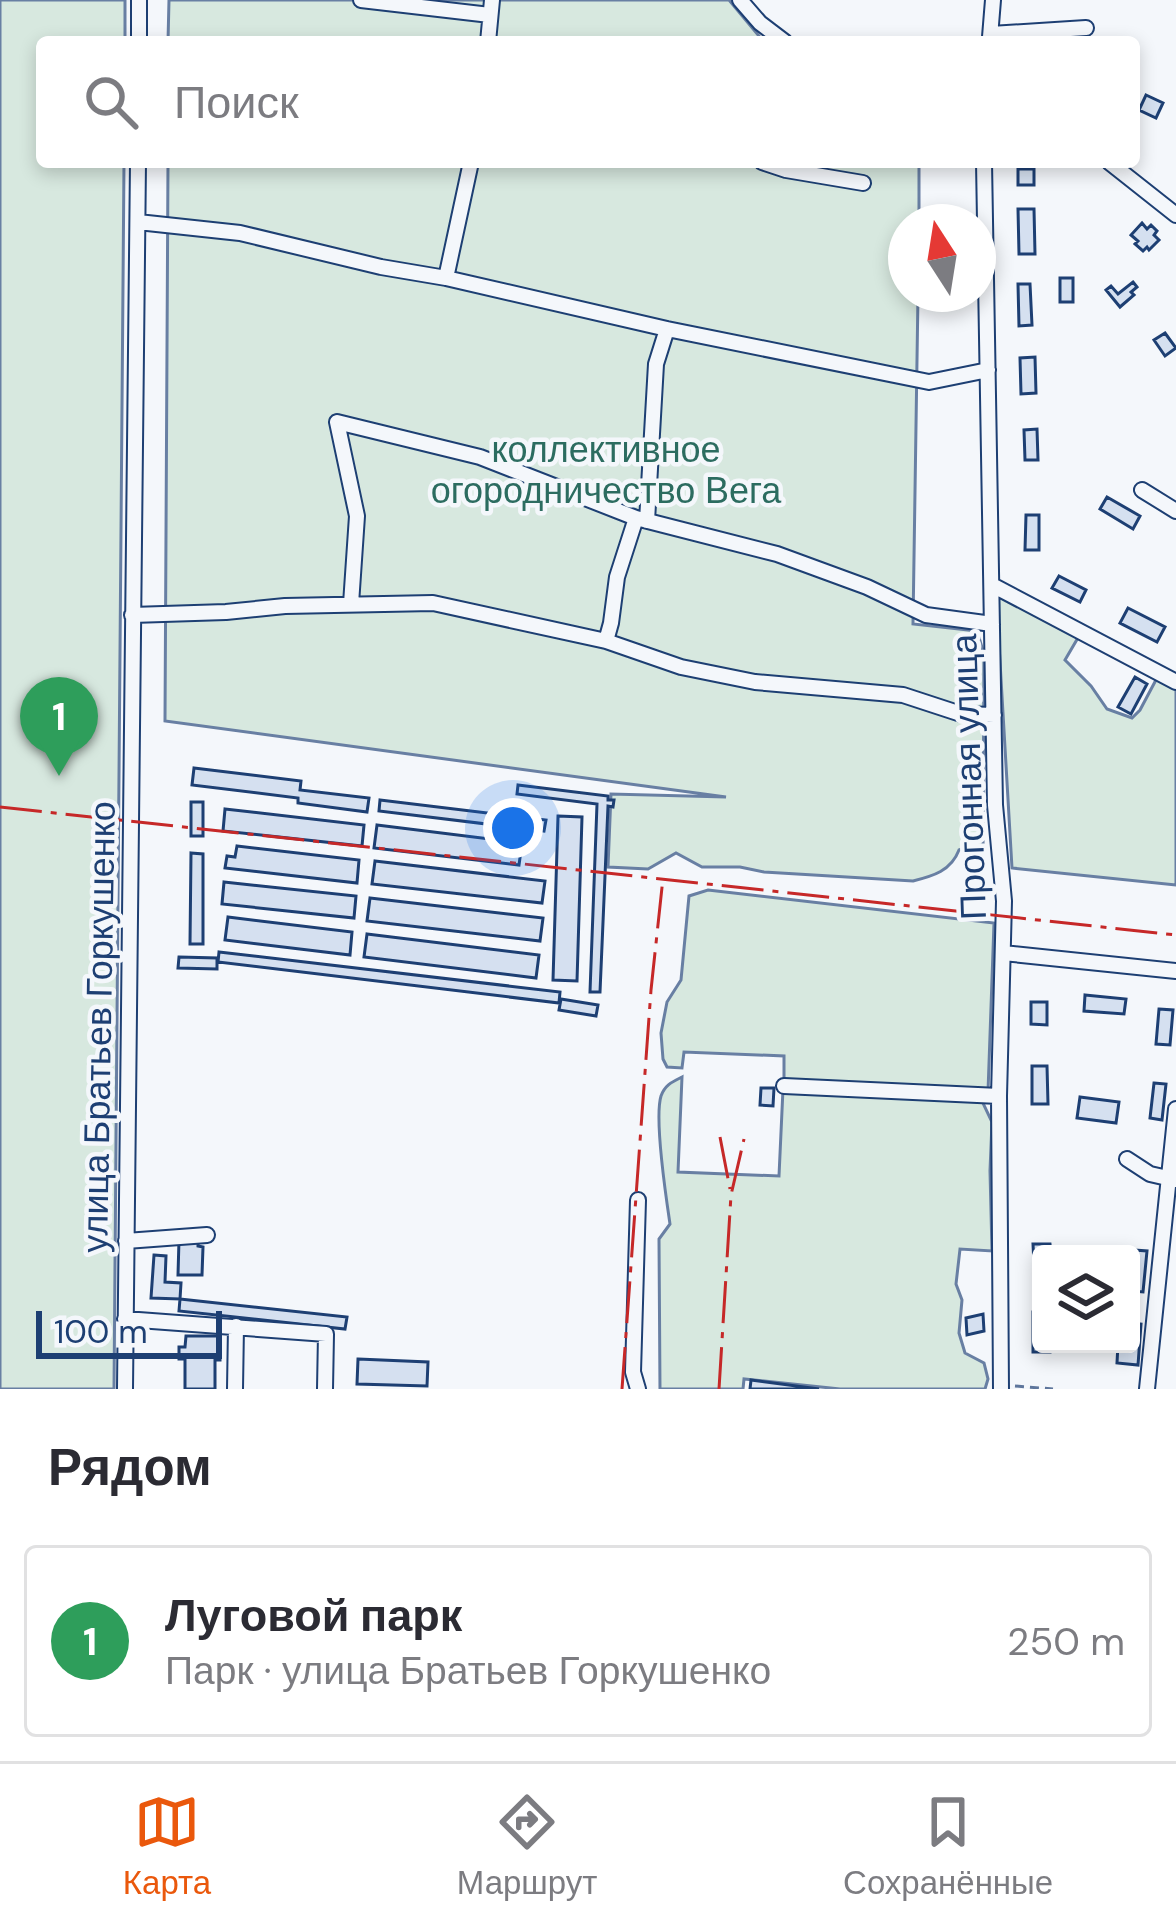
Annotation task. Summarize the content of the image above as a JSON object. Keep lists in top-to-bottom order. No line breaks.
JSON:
{"streets":{"street":["Прогонная улица","улица Братьев Горкушенко"]},"parks":["коллективное огородничество Вега"],"scale_bar":"100 m","north":"top","page":{"search":"Поиск","pins":"1","scale":"100 m","heading":"Рядом","list":[{"mark":"1","name":"Луговой парк","note":"Парк · улица Братьев Горкушенко","value":"250 m"}],"nav":["Карта","Маршрут","Сохранённые"]}}
